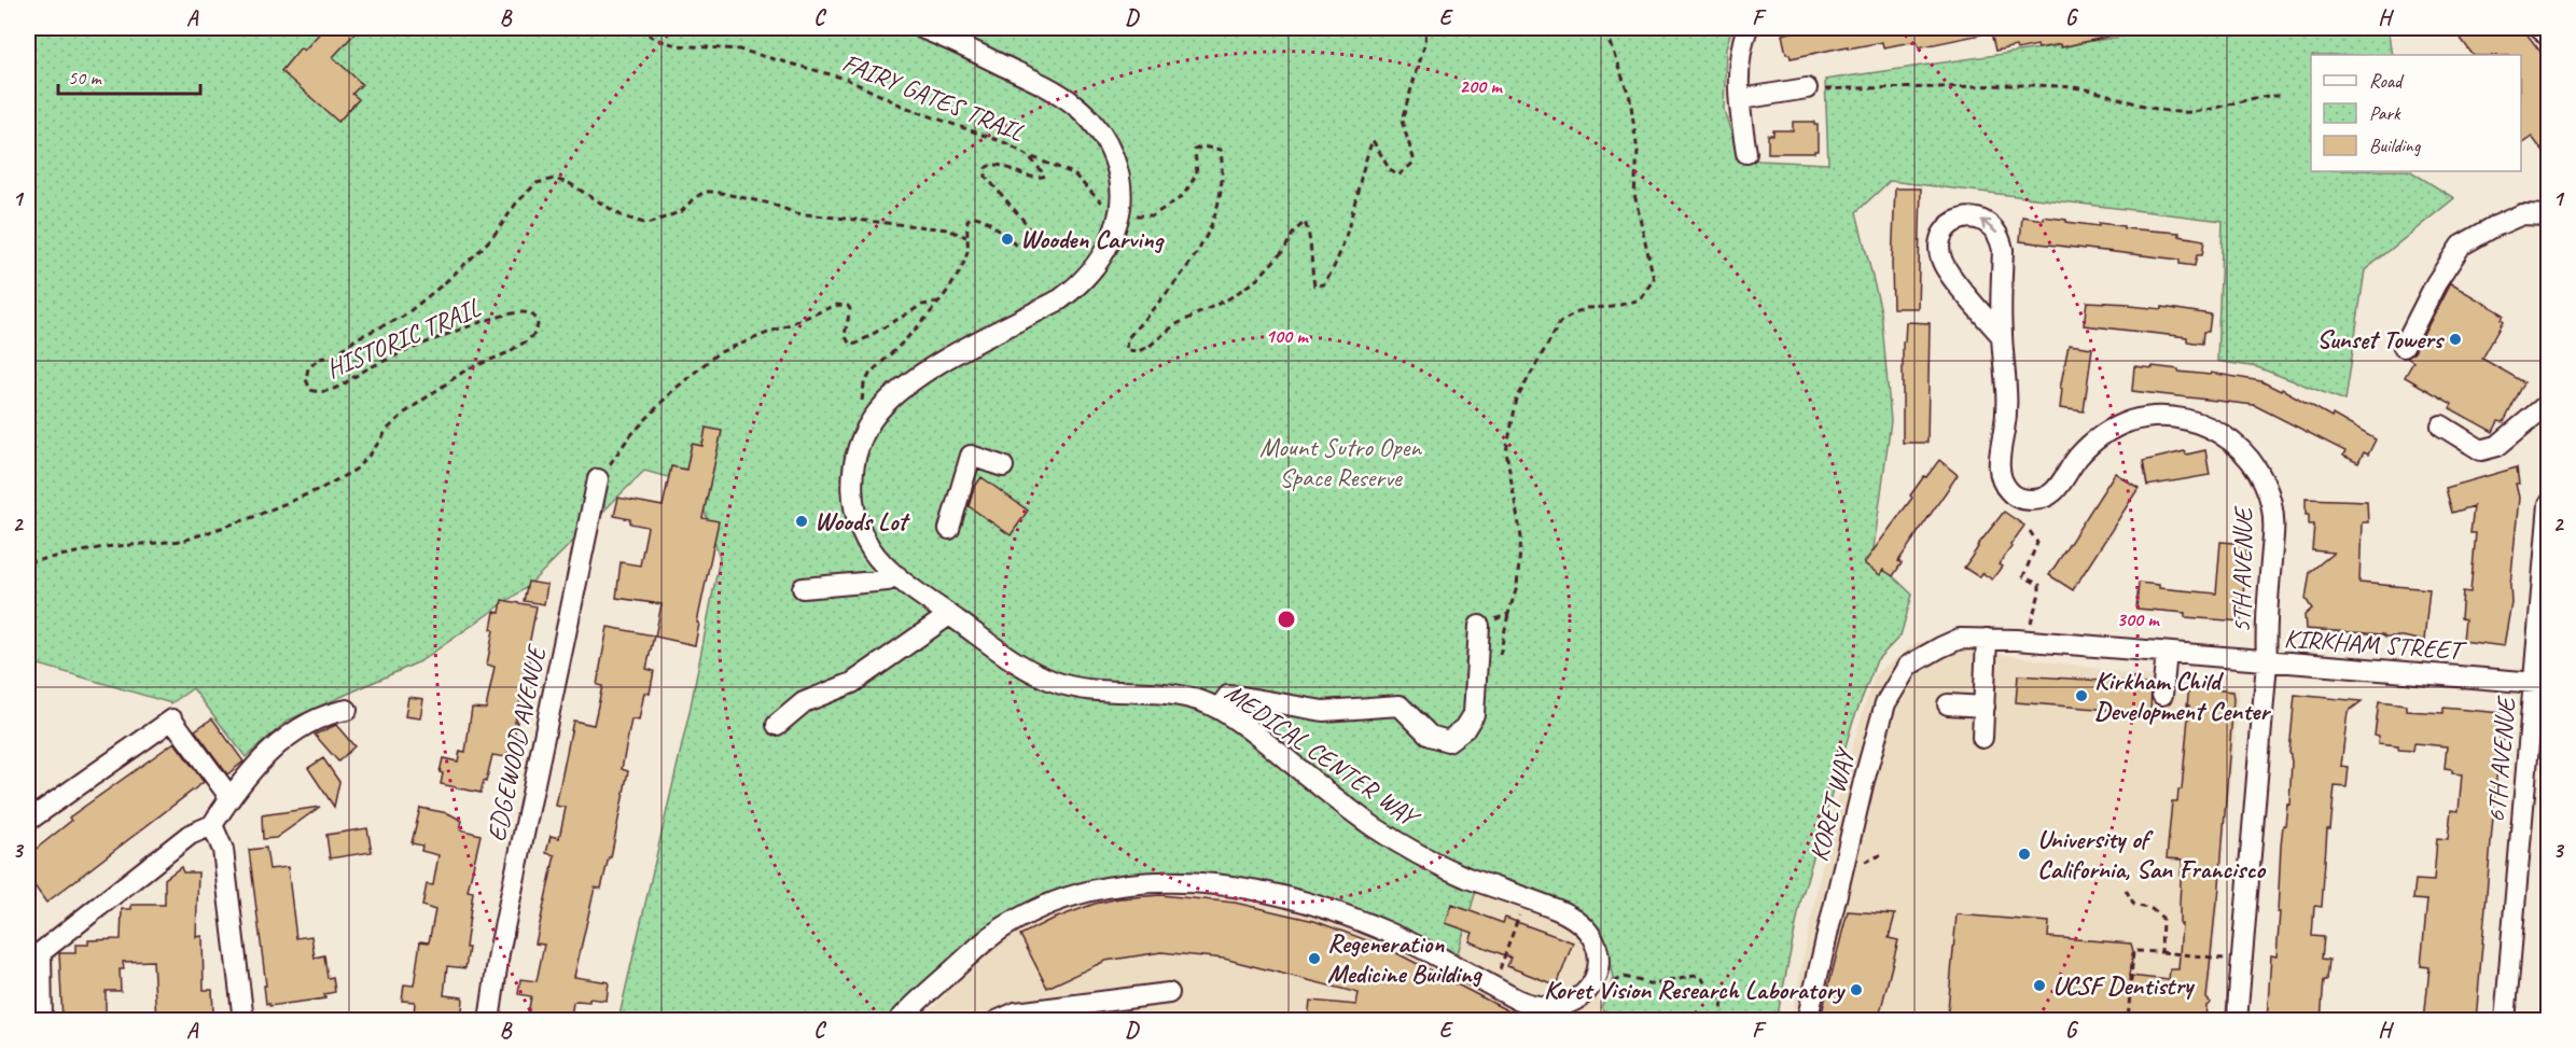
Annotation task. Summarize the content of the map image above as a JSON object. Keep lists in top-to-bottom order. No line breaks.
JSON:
{"streets":{"street":["5TH AVENUE","KIRKHAM STREET","EDGEWOOD AVENUE","MEDICAL CENTER WAY","6TH AVENUE","KORET WAY"],"path":["FAIRY GATES TRAIL","HISTORIC TRAIL"]},"crossings":[["FAIRY GATES TRAIL","MEDICAL CENTER WAY"],["5TH AVENUE","KIRKHAM STREET"],["KIRKHAM STREET","6TH AVENUE"],["KIRKHAM STREET","KORET WAY"]],"parks":["Mount Sutro Open Space Reserve"],"places":["Wooden Carving","Sunset Towers","Woods Lot","Kirkham Child Development Center","University of California, San Francisco","Regeneration Medicine Building","UCSF Dentistry","Koret Vision Research Laboratory"],"legend":["Road","Park","Building"],"scale_bar":"50 m","grid":{"columns":["A","B","C","D","E","F","G","H"],"rows":["1","2","3"]},"rings":["200 m","100 m","300 m"]}
